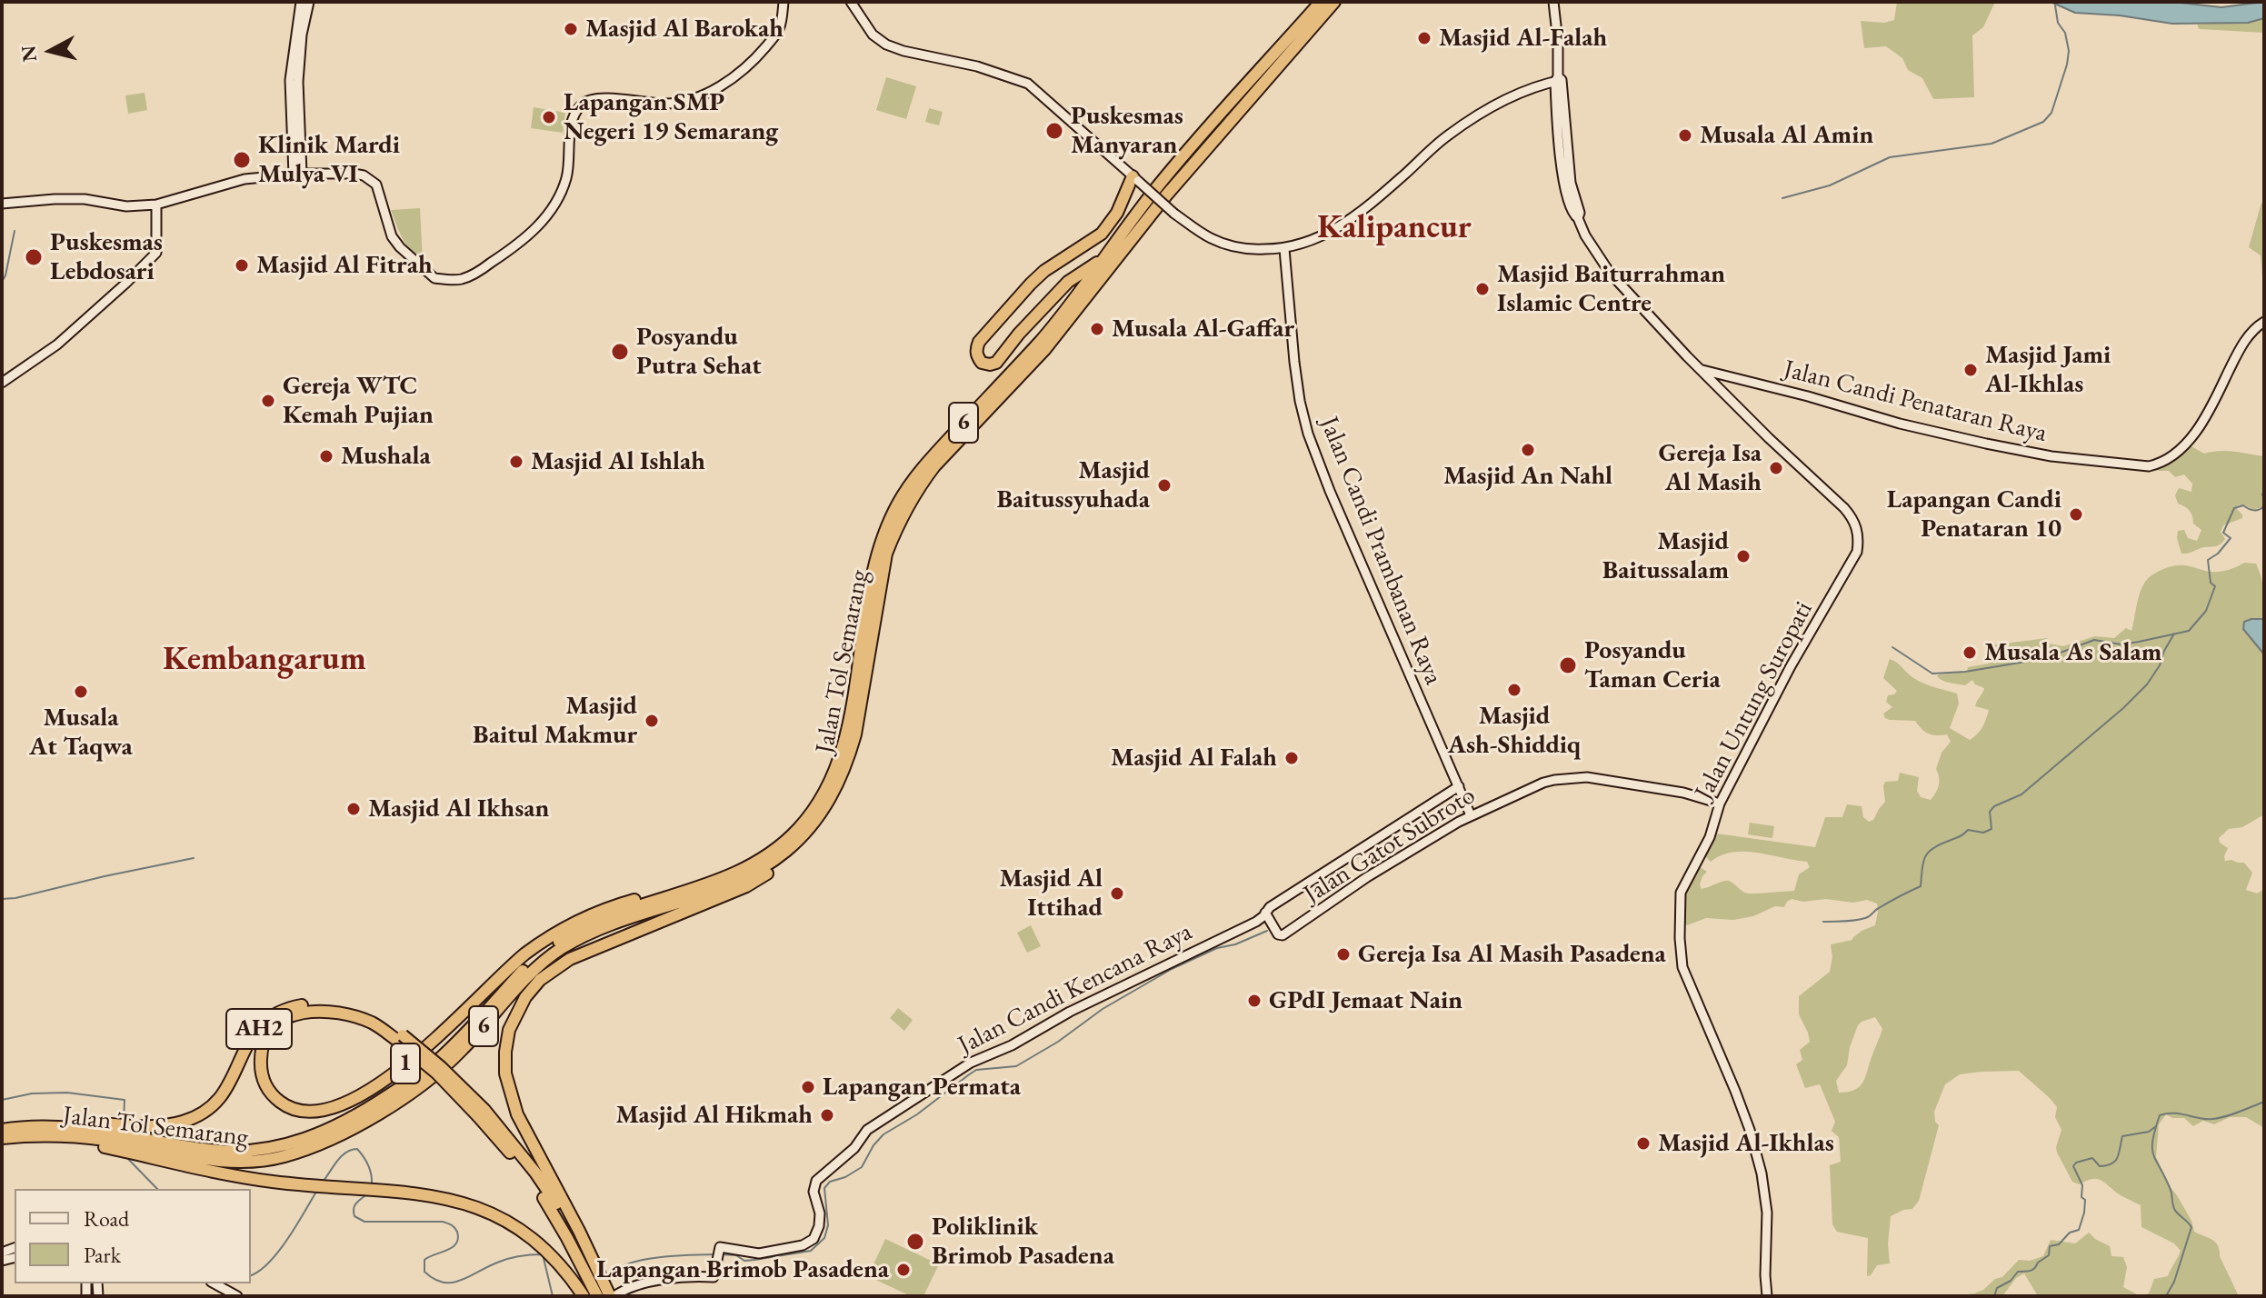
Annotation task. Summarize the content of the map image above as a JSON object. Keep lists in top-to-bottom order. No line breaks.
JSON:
{"streets":{"highway":["6","Jalan Tol Semarang","AH2","1"],"street":["Jalan Candi Penataran Raya","Jalan Candi Prambanan Raya","Jalan Untung Suropati","Jalan Gatot Subroto","Jalan Candi Kencana Raya"]},"crossings":[["Jalan Candi Penataran Raya","Jalan Untung Suropati"],["Jalan Candi Prambanan Raya","Jalan Gatot Subroto"],["Jalan Tol Semarang","AH2"],["Jalan Tol Semarang","1"],["Jalan Untung Suropati","Jalan Gatot Subroto"],["Jalan Gatot Subroto","Jalan Candi Kencana Raya"],["Jalan Candi Kencana Raya","1"],["AH2","1"]],"districts":["Kalipancur","Kembangarum"],"places":["Masjid Al Barokah","Masjid Al-Falah","Lapangan SMP Negeri 19 Semarang","Puskesmas Manyaran","Musala Al Amin","Klinik Mardi Mulya VI","Puskesmas Lebdosari","Masjid Al Fitrah","Masjid Baiturrahman Islamic Centre","Musala Al-Gaffar","Posyandu Putra Sehat","Masjid Jami Al-Ikhlas","Gereja WTC Kemah Pujian","Masjid An Nahl","Mushala","Masjid Al Ishlah","Gereja Isa Al Masih","Masjid Baitussyuhada","Lapangan Candi Penataran 10","Masjid Baitussalam","Musala As Salam","Posyandu Taman Ceria","Masjid Ash-Shiddiq","Musala At Taqwa","Masjid Baitul Makmur","Masjid Al Falah","Masjid Al Ikhsan","Masjid Al Ittihad","Gereja Isa Al Masih Pasadena","GPdI Jemaat Nain","Lapangan Permata","Masjid Al Hikmah","Masjid Al-Ikhlas","Poliklinik Brimob Pasadena","Lapangan Brimob Pasadena"],"legend":["Road","Park"],"north":"left"}
